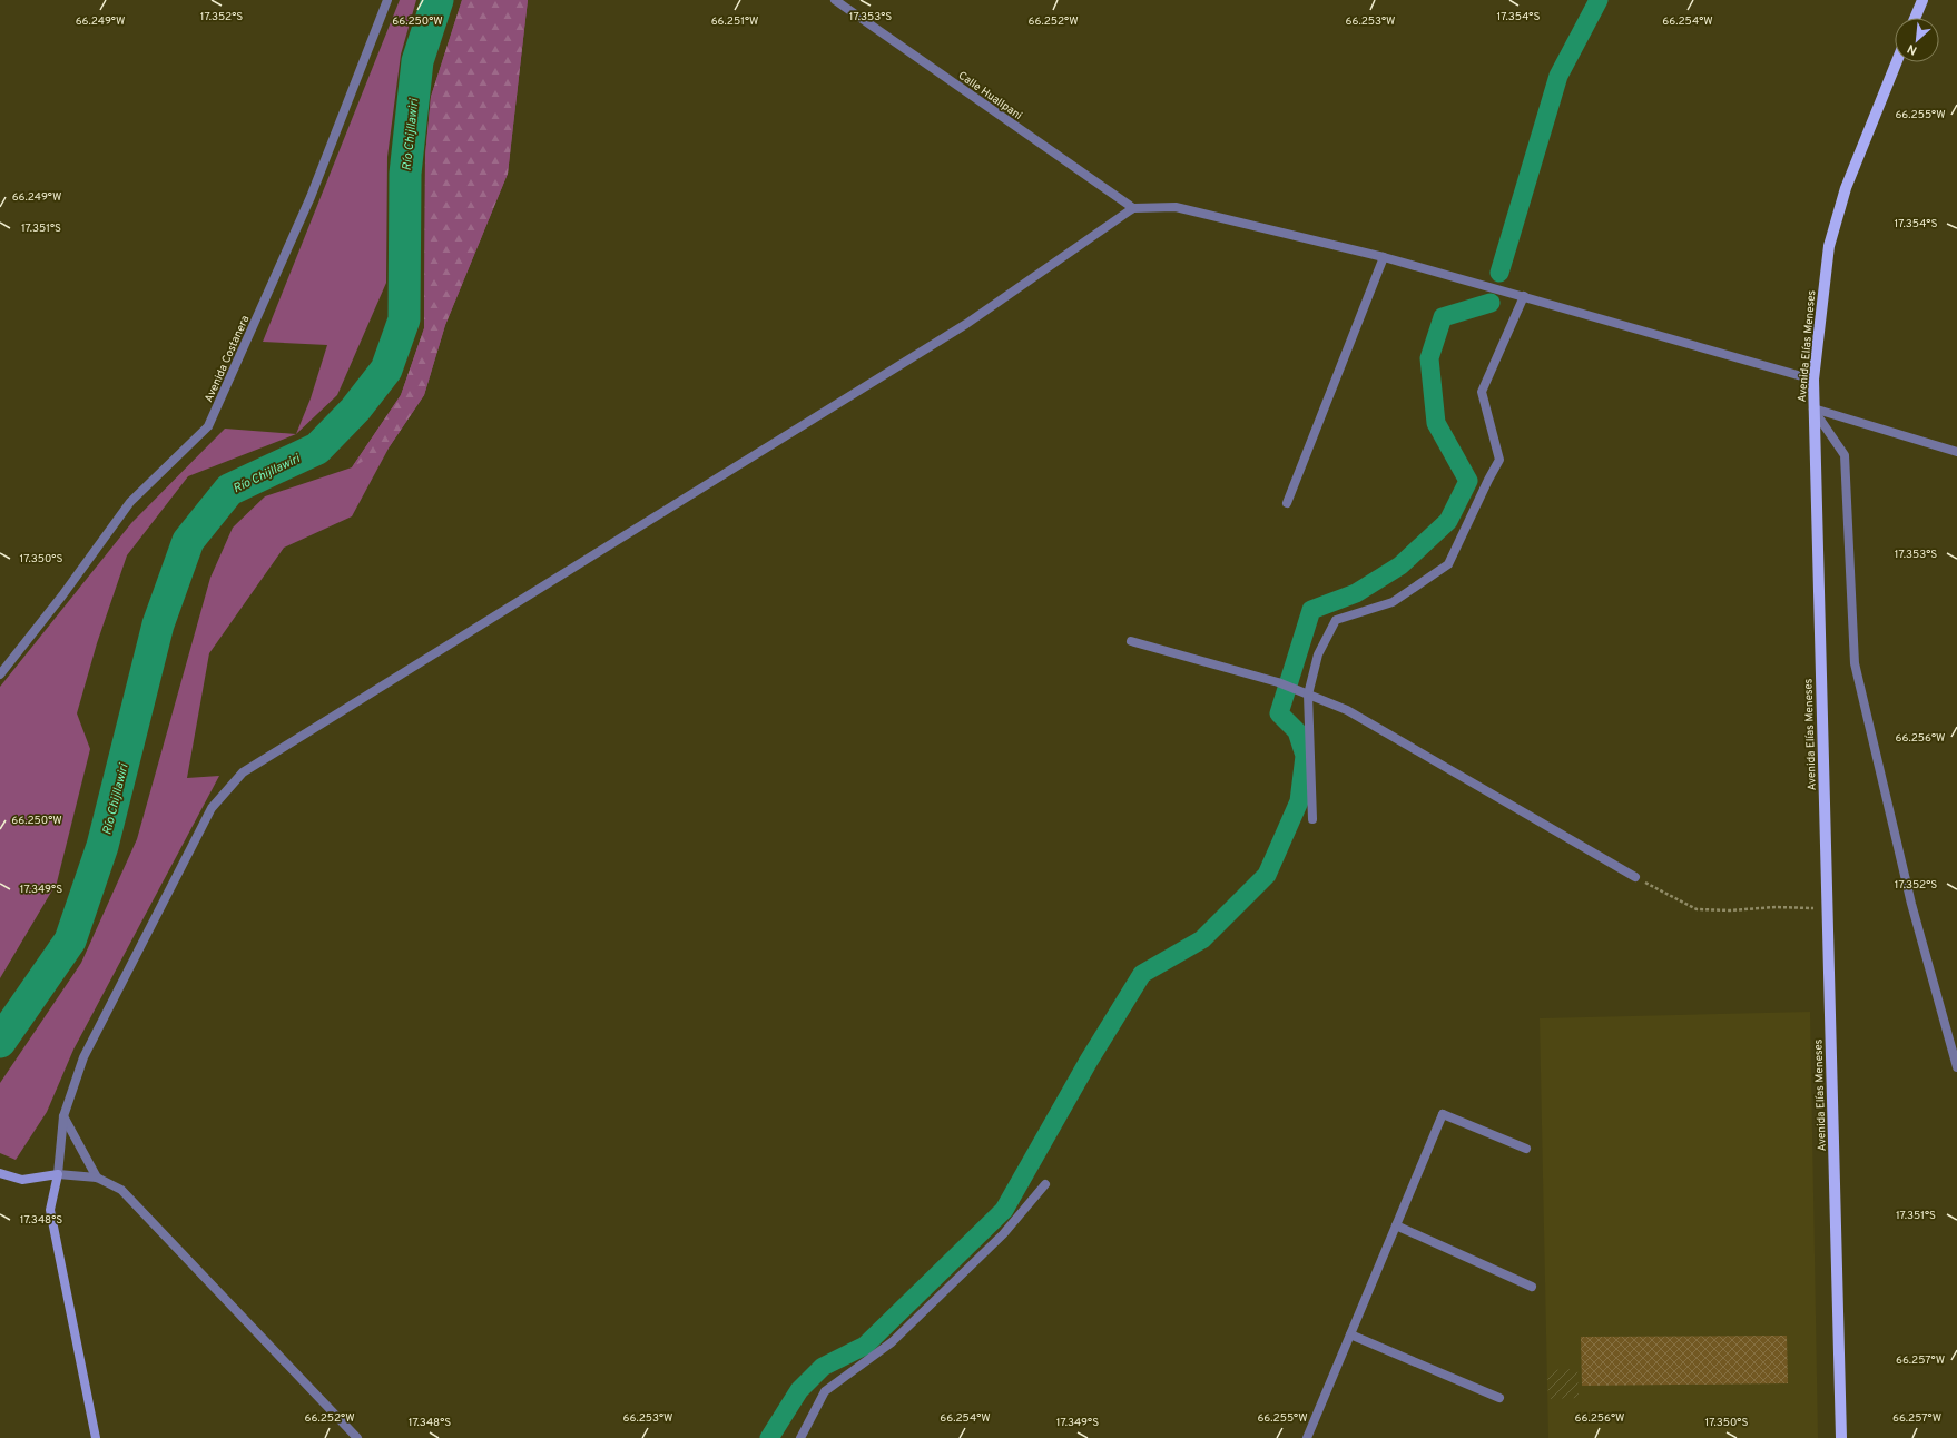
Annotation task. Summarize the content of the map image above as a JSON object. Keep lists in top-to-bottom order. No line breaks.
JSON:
{"streets":{"main road":["Avenida Elías Meneses"],"street":["Calle Huallpani","Avenida Costanera"]},"water":["Río Chijllawiri"],"north":"bottom left","coordinates":["17.352°S","17.353°S","17.354°S","66.249°W","66.250°W","66.251°W","66.252°W","66.253°W","66.254°W","66.255°W","17.351°S","17.350°S","66.256°W","17.349°S","17.348°S","66.257°W"]}
